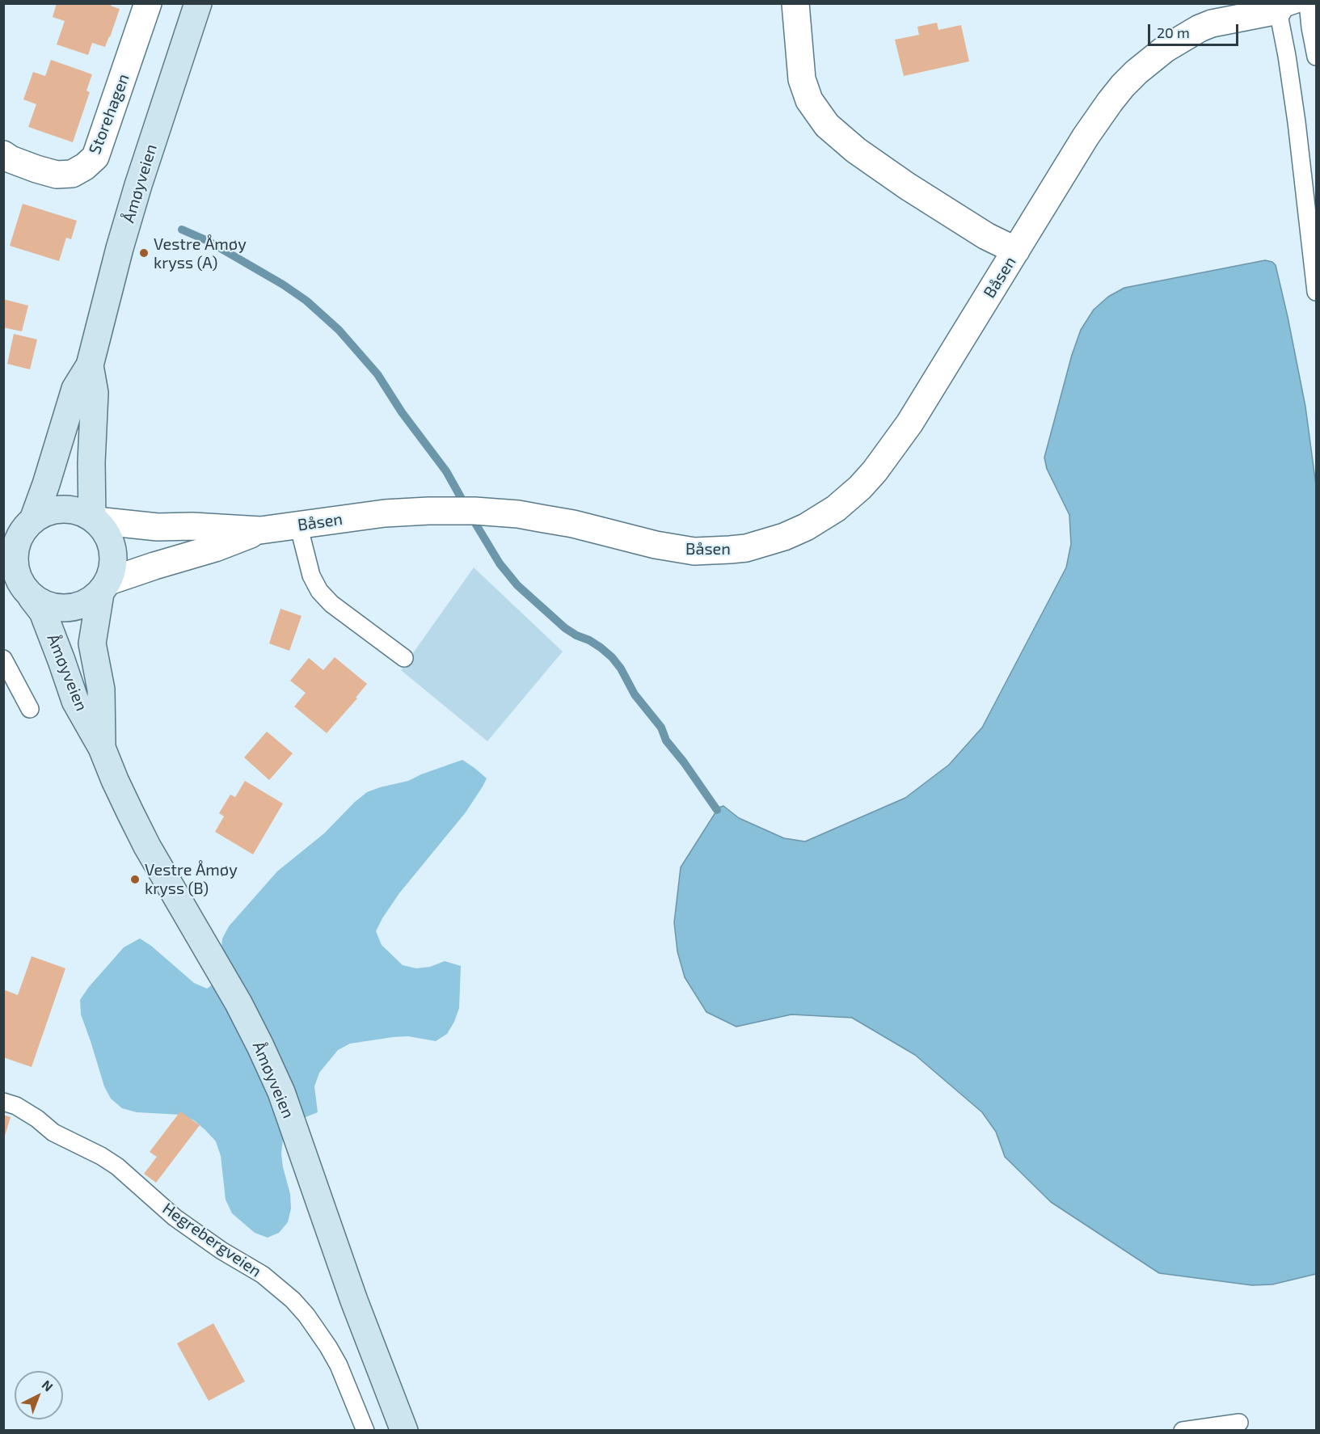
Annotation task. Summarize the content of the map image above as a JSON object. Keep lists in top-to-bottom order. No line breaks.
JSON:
{"streets":{"main road":["Åmøyveien"],"street":["Storehagen","Båsen"],"lane":["Hegrebergveien"]},"crossings":[["Åmøyveien","Båsen"]],"places":["Vestre Åmøy kryss (A)","Vestre Åmøy kryss (B)"],"scale_bar":"20 m","north":"top right"}
